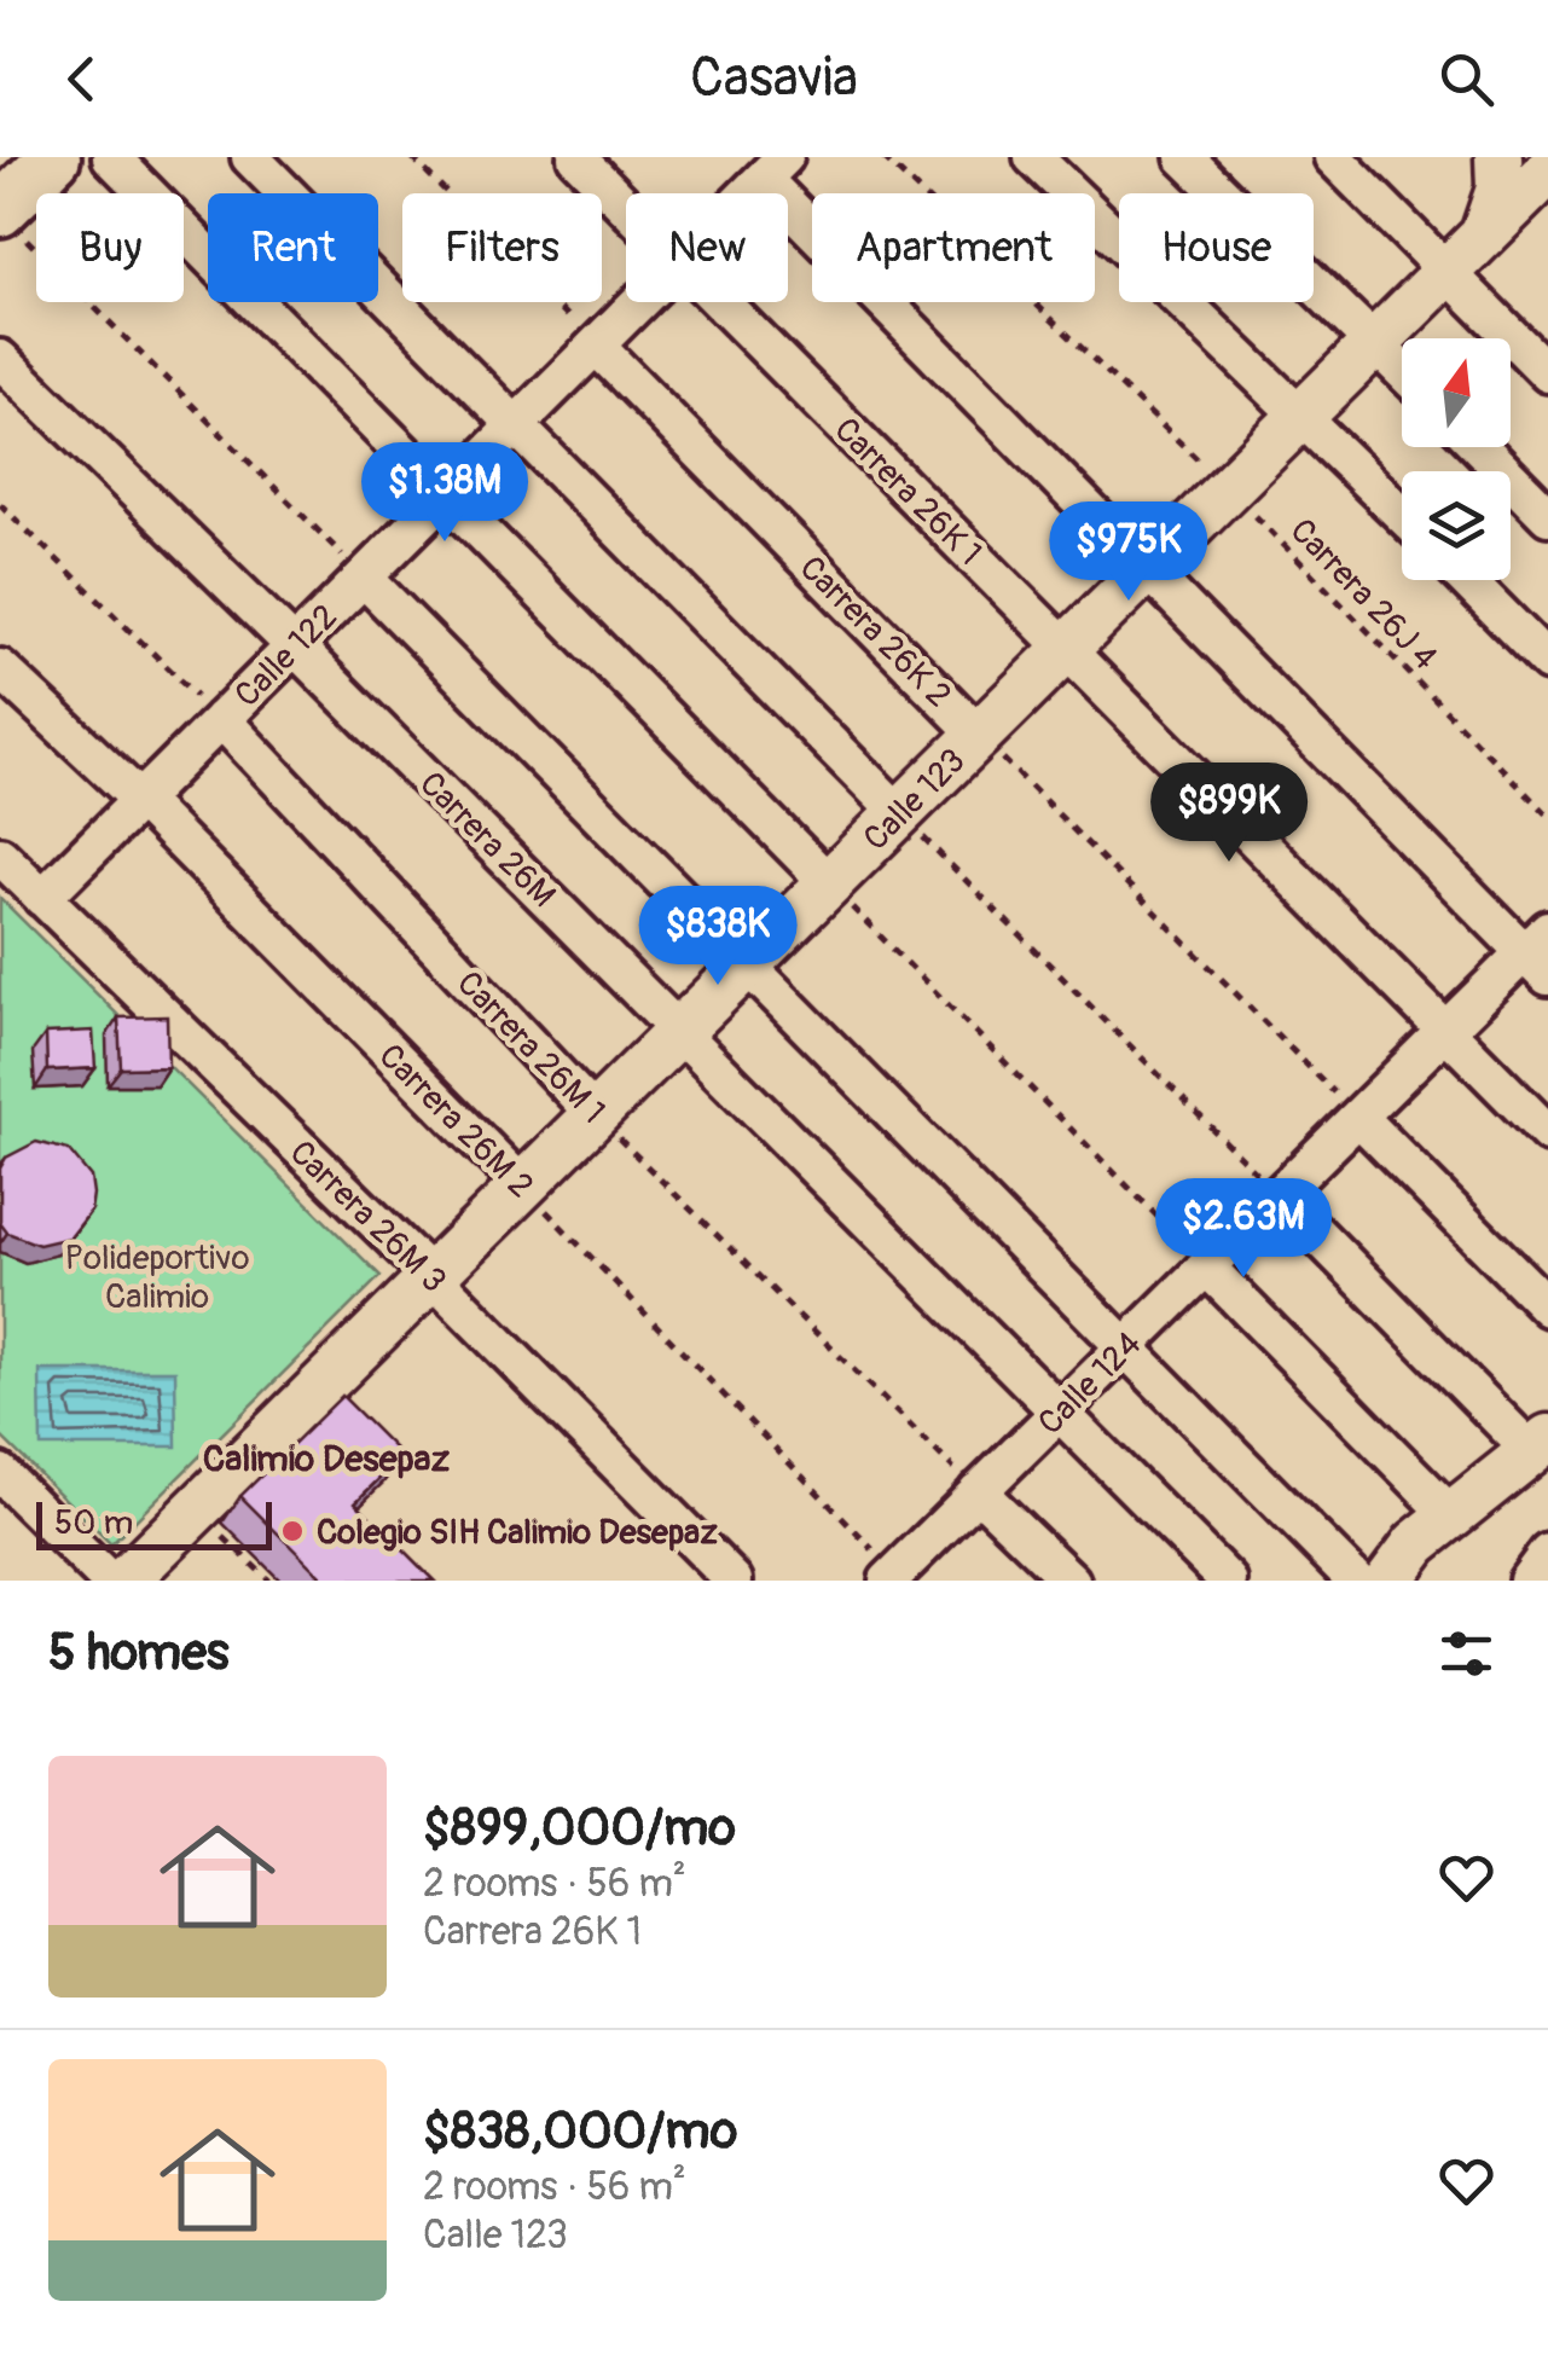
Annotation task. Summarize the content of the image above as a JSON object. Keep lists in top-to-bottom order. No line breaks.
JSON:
{"streets":{"street":["Carrera 26K 1","Carrera 26K 2","Calle 122","Calle 123","Carrera 26M","Carrera 26M 1","Carrera 26M 2","Carrera 26M 3","Calle 124"],"path":["Carrera 26J 4"]},"crossings":[["Carrera 26K 1","Calle 123"],["Carrera 26K 1","Calle 124"],["Carrera 26J 4","Calle 123"],["Carrera 26K 2","Calle 122"],["Carrera 26K 2","Calle 123"],["Carrera 26K 2","Calle 124"],["Calle 122","Carrera 26M"],["Calle 122","Carrera 26M 1"],["Calle 122","Carrera 26M 2"],["Calle 122","Carrera 26M 3"],["Calle 123","Carrera 26M"],["Calle 123","Carrera 26M 1"],["Calle 123","Carrera 26M 2"],["Calle 123","Carrera 26M 3"],["Carrera 26M","Calle 124"],["Carrera 26M 1","Calle 124"],["Carrera 26M 2","Calle 124"]],"districts":["Calimio Desepaz"],"parks":["Polideportivo Calimio"],"places":["Colegio SIH Calimio Desepaz"],"scale_bar":"50 m","north":"top","page":{"header":"Casavia","chip":["Buy","Rent","Filters","New","Apartment","House"],"price":["$1.38M","$975K","$899K","$838K","$2.63M"],"scale":"50 m","heading":"5 homes","list":[{"name":"$899,000/mo","note":"2 rooms · 56 m² · Carrera 26K 1"},{"name":"$838,000/mo","note":"2 rooms · 56 m² · Calle 123"}]}}
